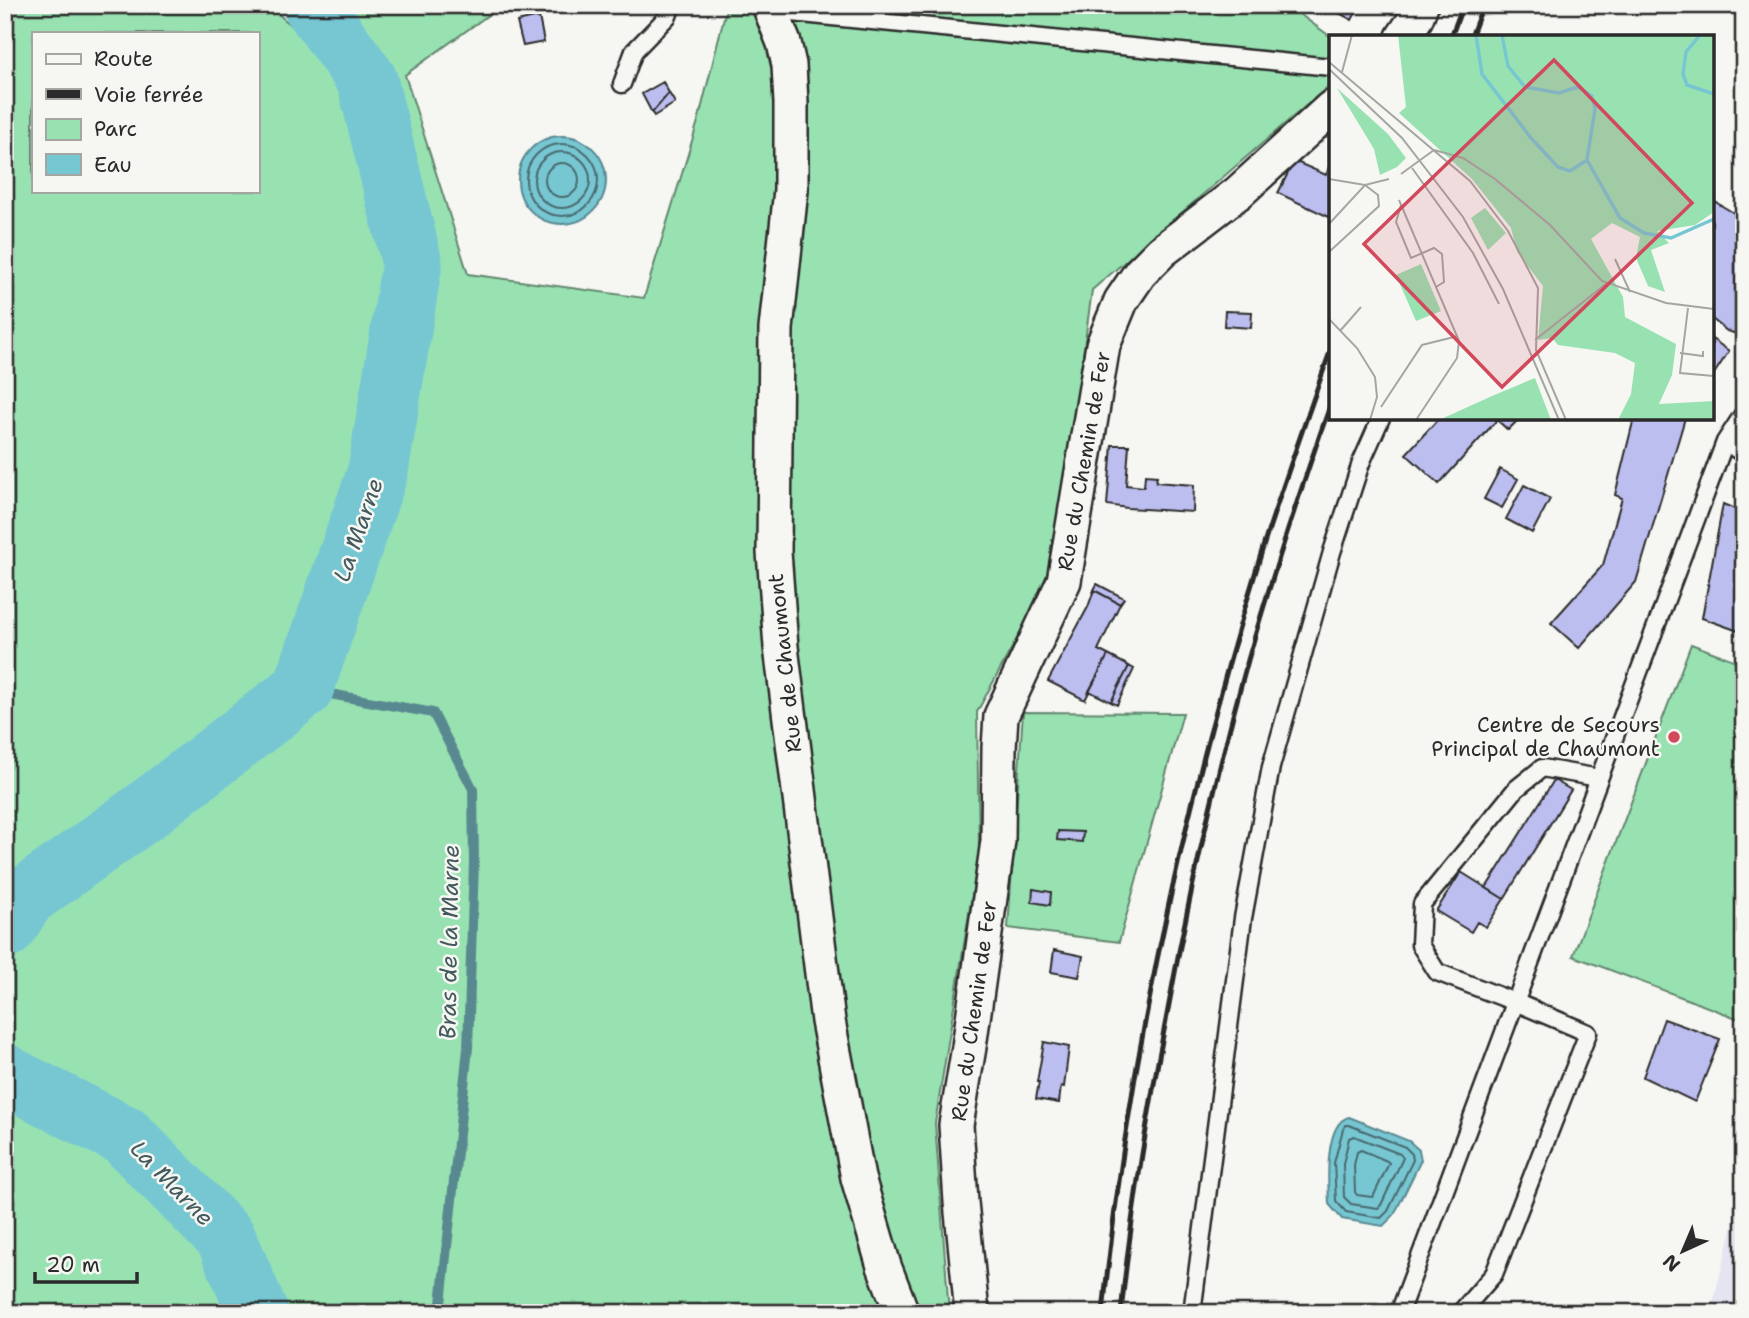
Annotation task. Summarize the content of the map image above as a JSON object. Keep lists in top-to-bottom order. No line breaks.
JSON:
{"streets":{"street":["Rue du Chemin de Fer","Rue de Chaumont"]},"water":["La Marne","Bras de la Marne"],"places":["Centre de Secours Principal de Chaumont"],"legend":["Route","Voie ferrée","Parc","Eau"],"scale_bar":"20 m","north":"bottom left"}
